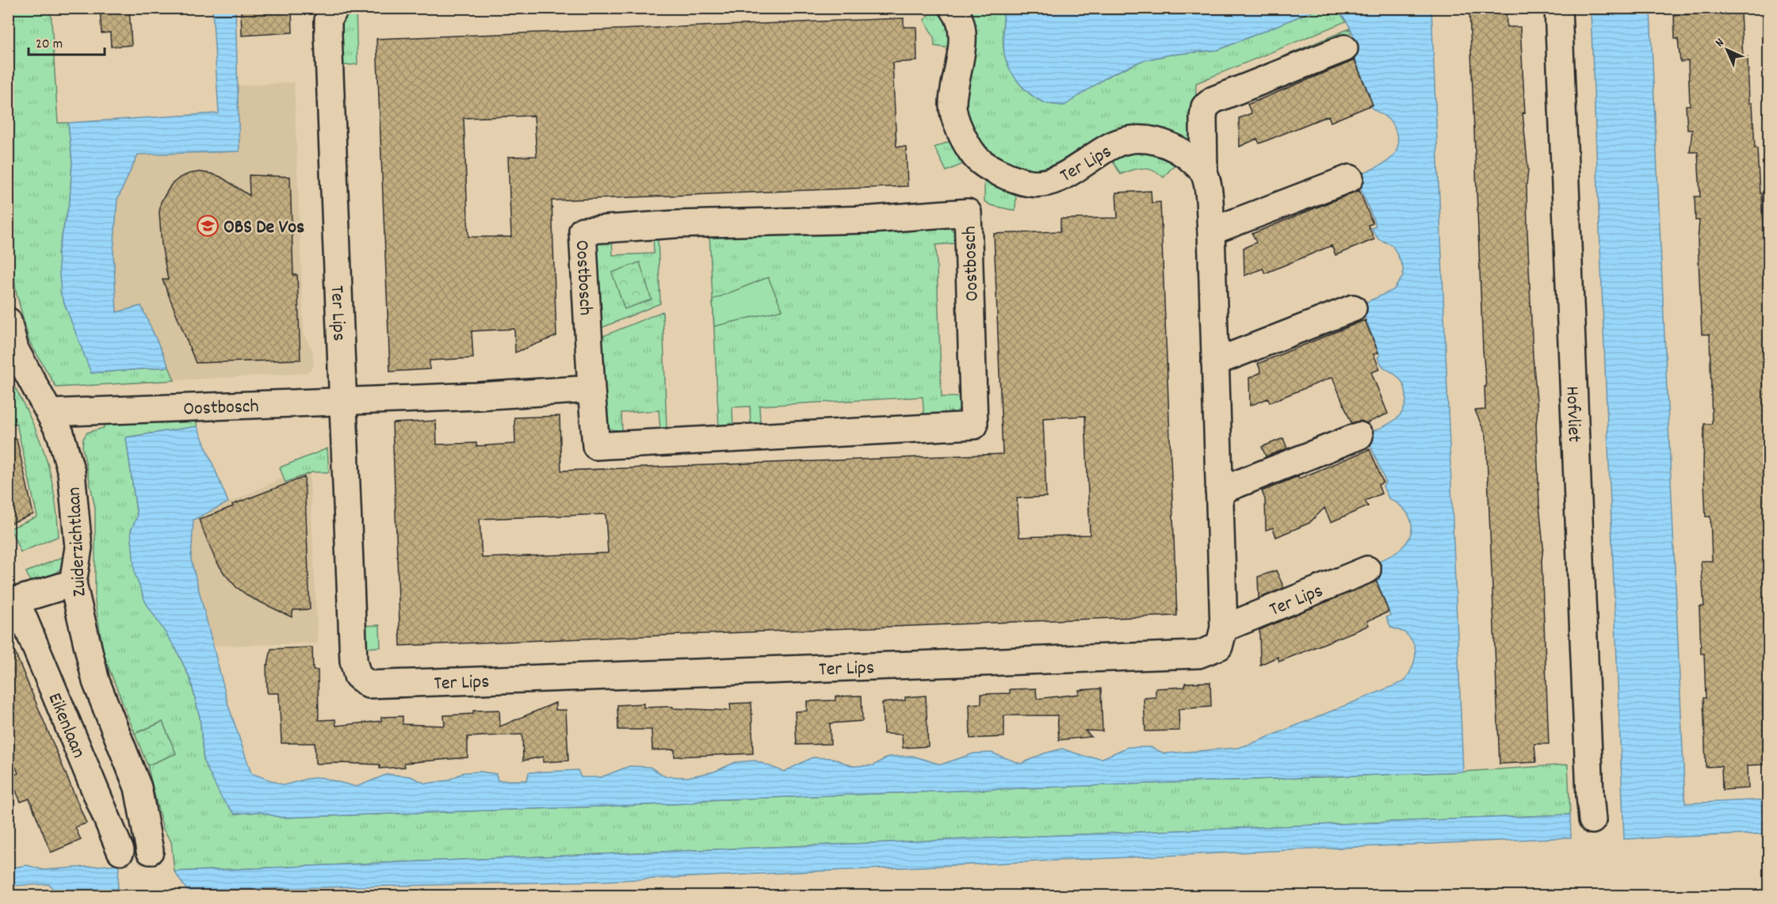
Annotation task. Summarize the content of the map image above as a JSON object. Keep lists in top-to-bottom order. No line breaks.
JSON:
{"streets":{"street":["Ter Lips","Oostbosch","Hofvliet","Zuiderzichtlaan","Eikenlaan"]},"crossings":[["Ter Lips","Oostbosch"],["Oostbosch","Zuiderzichtlaan"],["Zuiderzichtlaan","Eikenlaan"]],"places":{"school or university":["OBS De Vos"]},"scale_bar":"20 m","north":"top left"}
